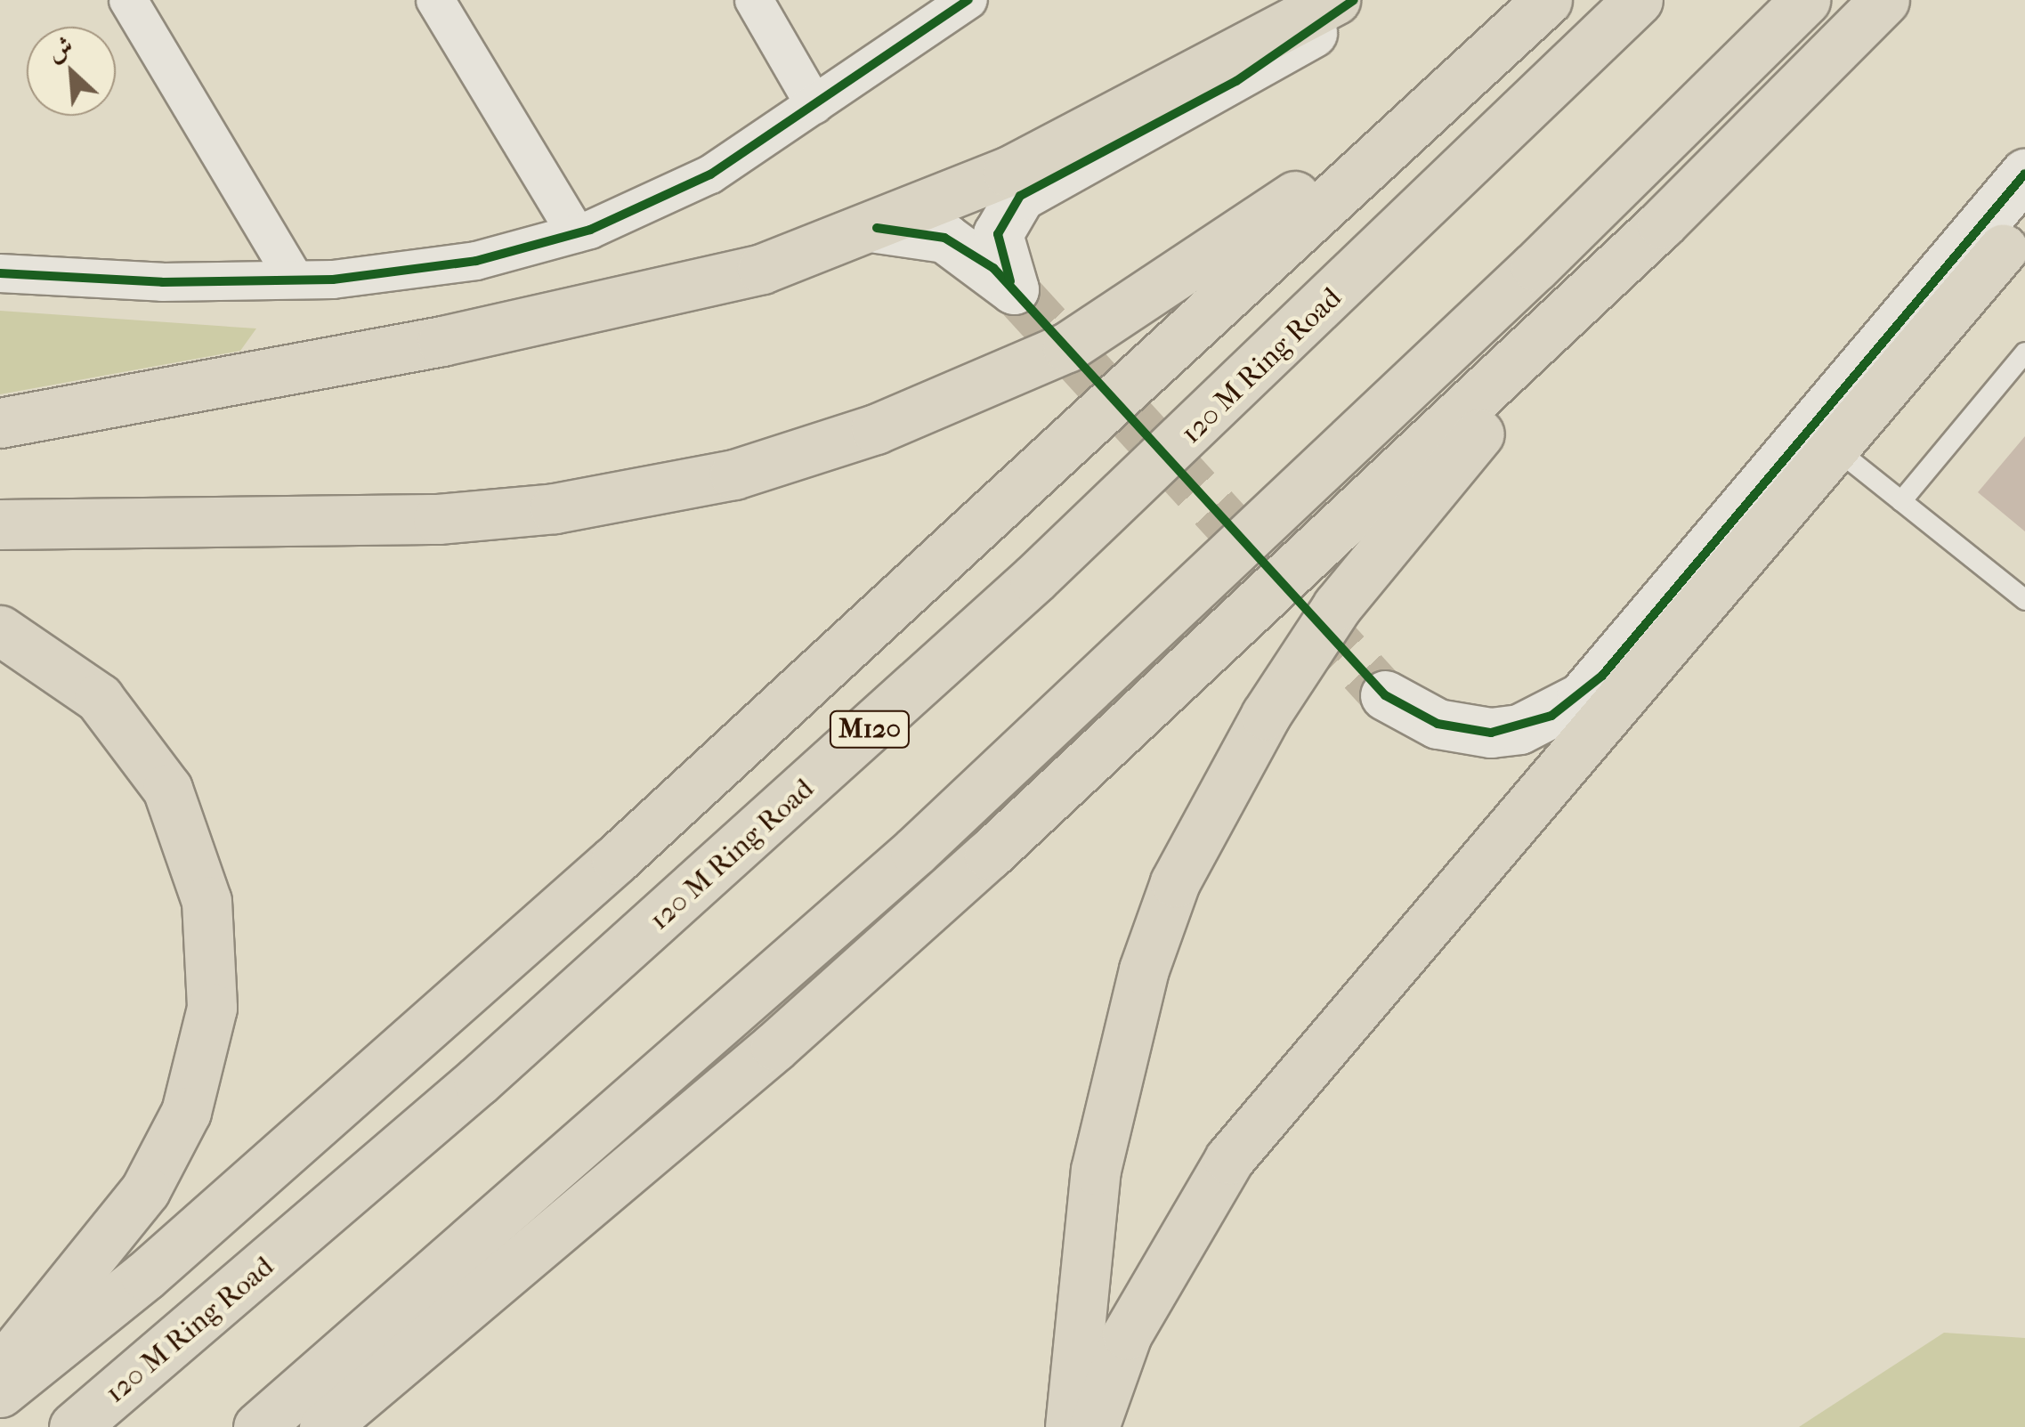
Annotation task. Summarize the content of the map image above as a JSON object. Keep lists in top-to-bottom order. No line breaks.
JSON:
{"streets":{"highway":["120 M Ring Road","M120"]},"north":"top left"}
